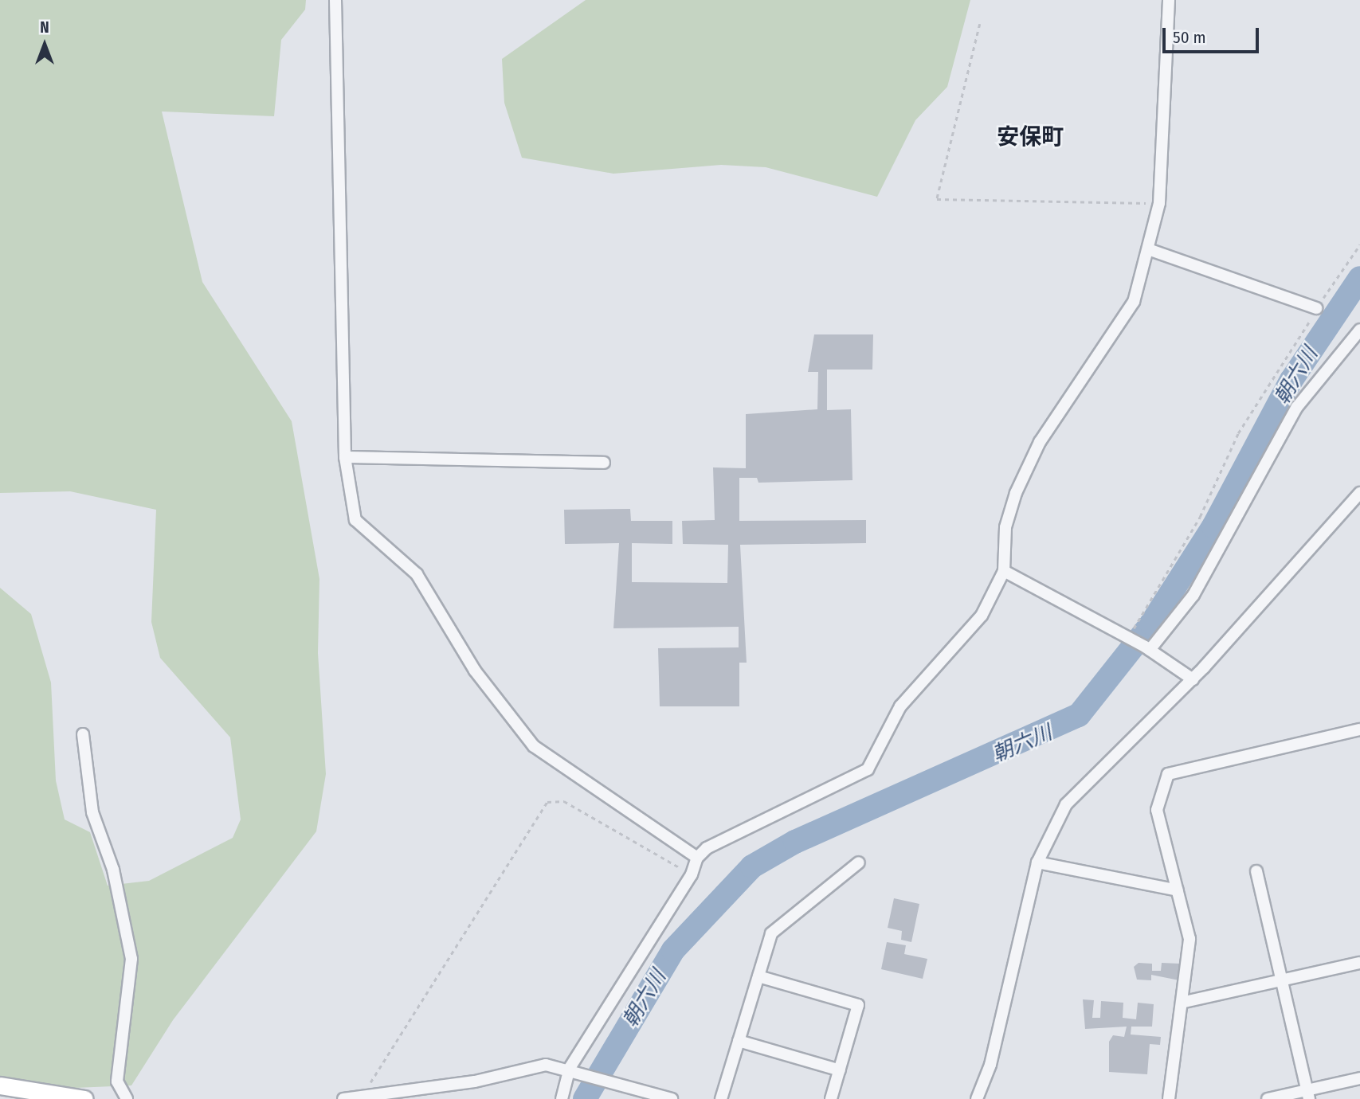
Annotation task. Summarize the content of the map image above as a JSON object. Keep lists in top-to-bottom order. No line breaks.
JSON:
{"districts":["安保町"],"water":["朝六川"],"scale_bar":"50 m","north":"top"}
